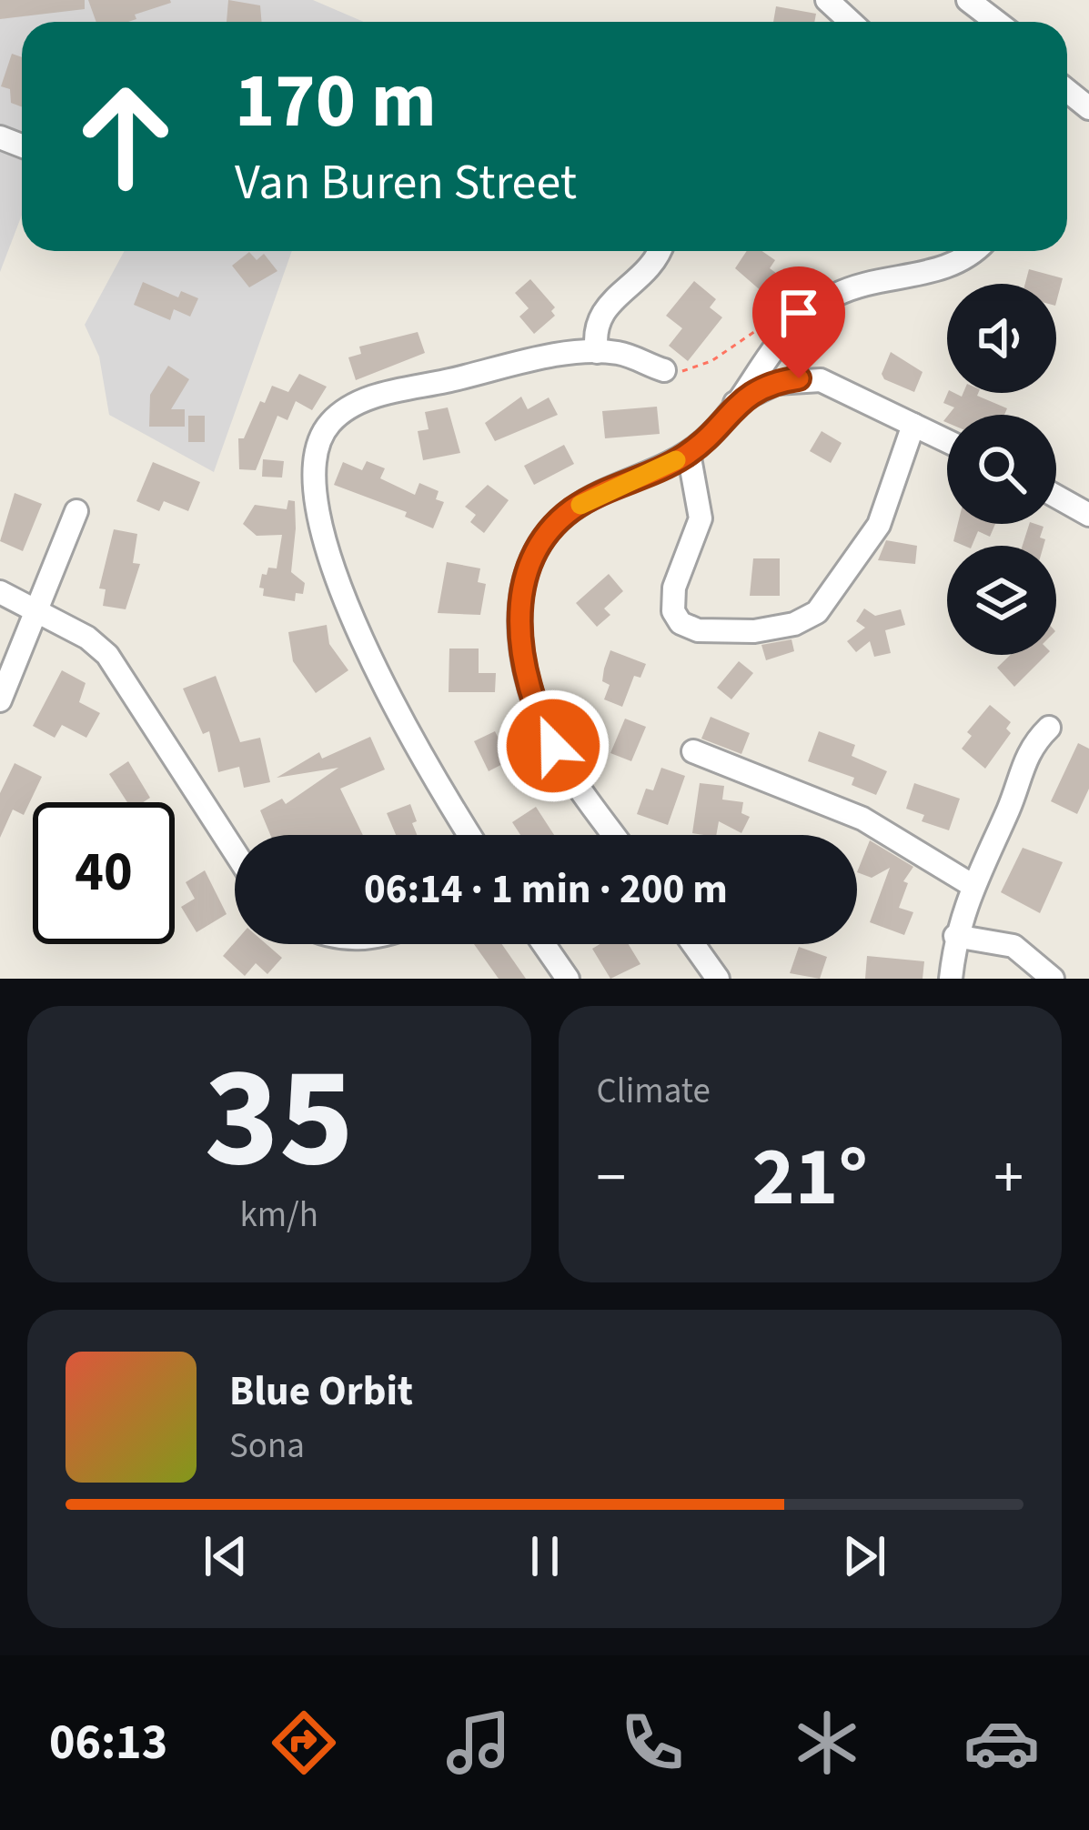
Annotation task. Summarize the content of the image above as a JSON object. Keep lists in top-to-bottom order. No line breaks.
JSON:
{"page":{"turn":["170 m","Van Buren Street"],"limit":"40","trip":"06:14 · 1 min · 200 m","tile":[["35","km/h"],"Climate"],"heat":["−","21°","+"],"song":["Blue Orbit","Sona"],"tabs":"06:13"}}
